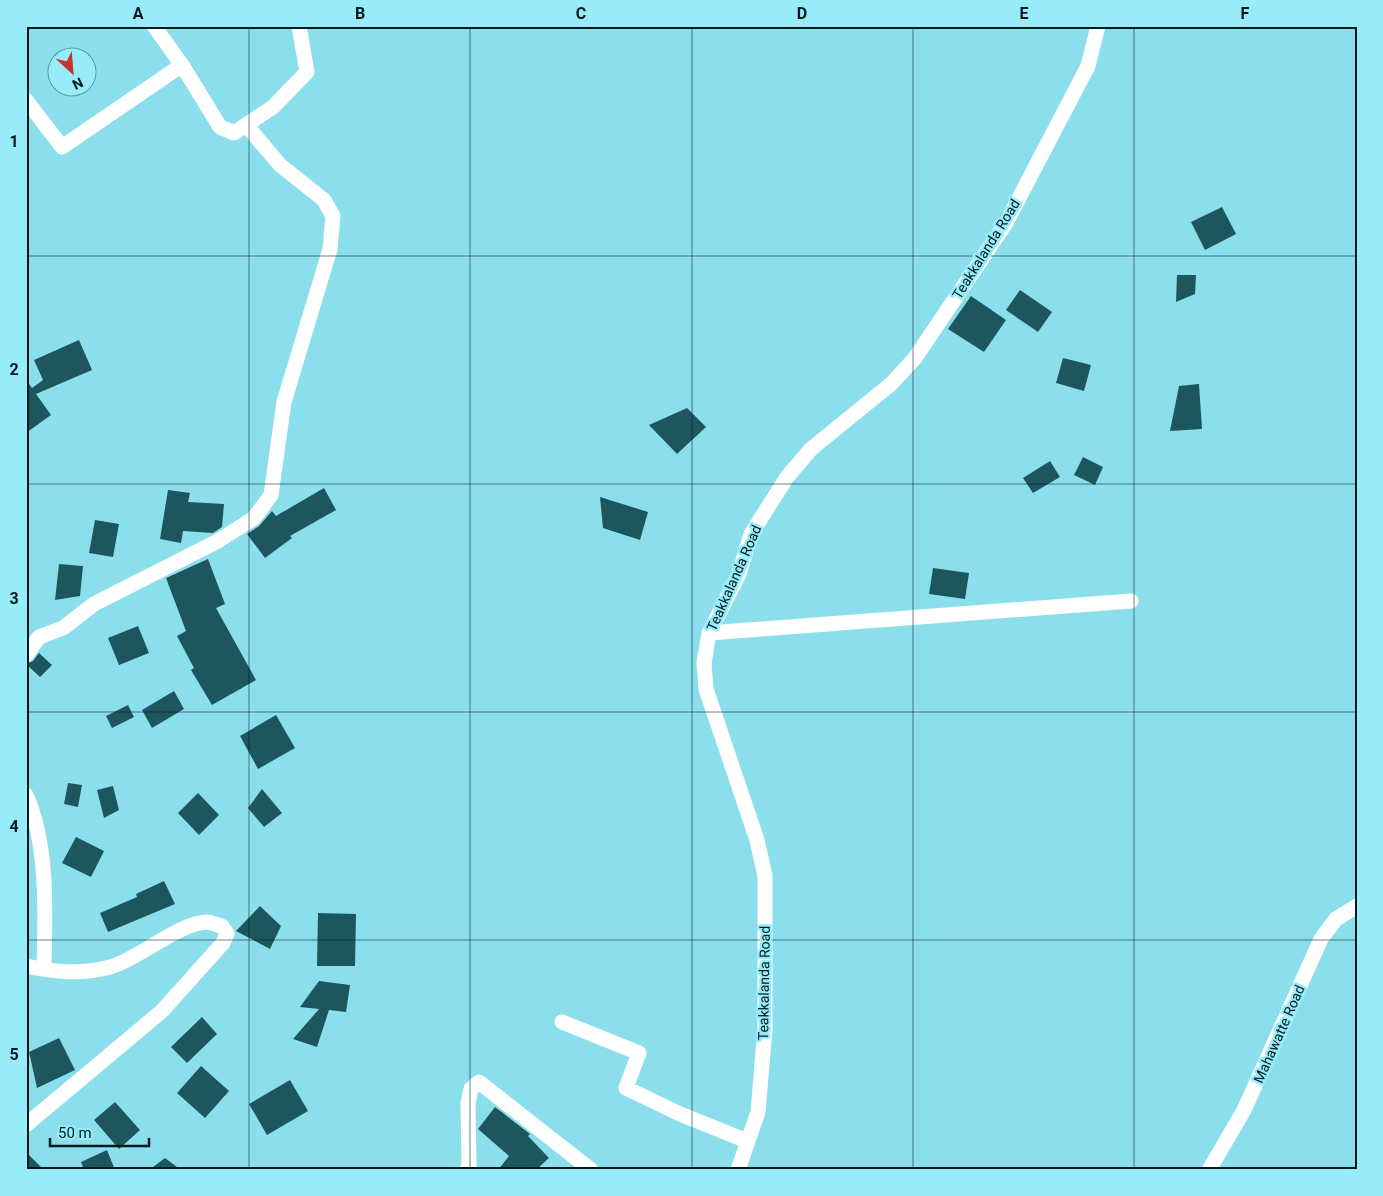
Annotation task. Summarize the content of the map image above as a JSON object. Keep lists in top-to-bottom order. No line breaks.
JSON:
{"streets":{"street":["Teakkalanda Road","Mahawatte Road"]},"scale_bar":"50 m","north":"bottom right","grid":{"columns":["A","B","C","D","E","F"],"rows":["1","2","3","4","5"]}}
